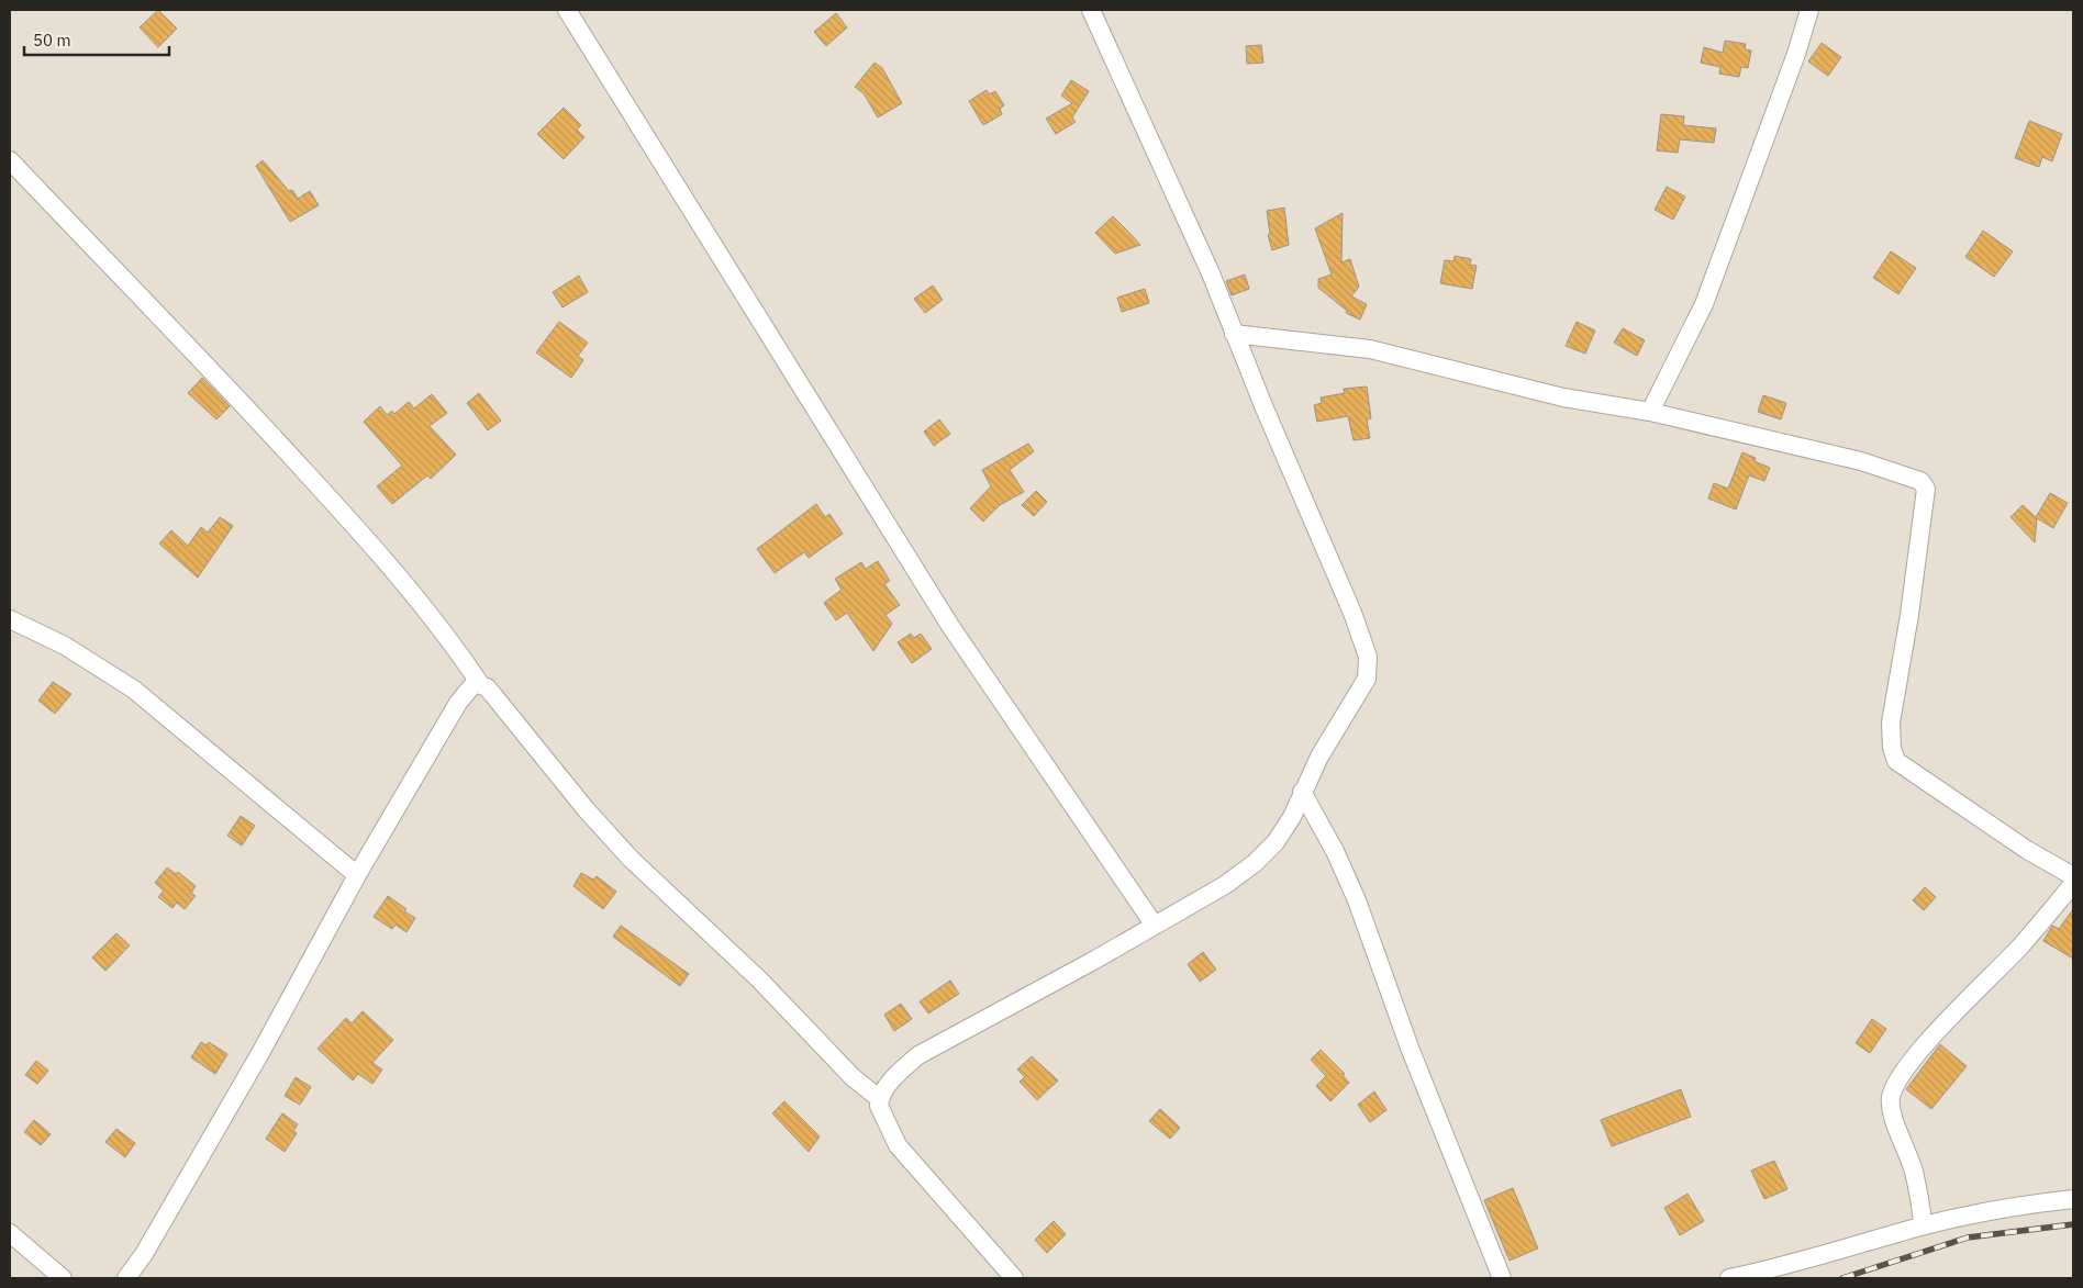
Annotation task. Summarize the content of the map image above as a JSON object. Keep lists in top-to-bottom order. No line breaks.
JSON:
{"scale_bar":"50 m"}
